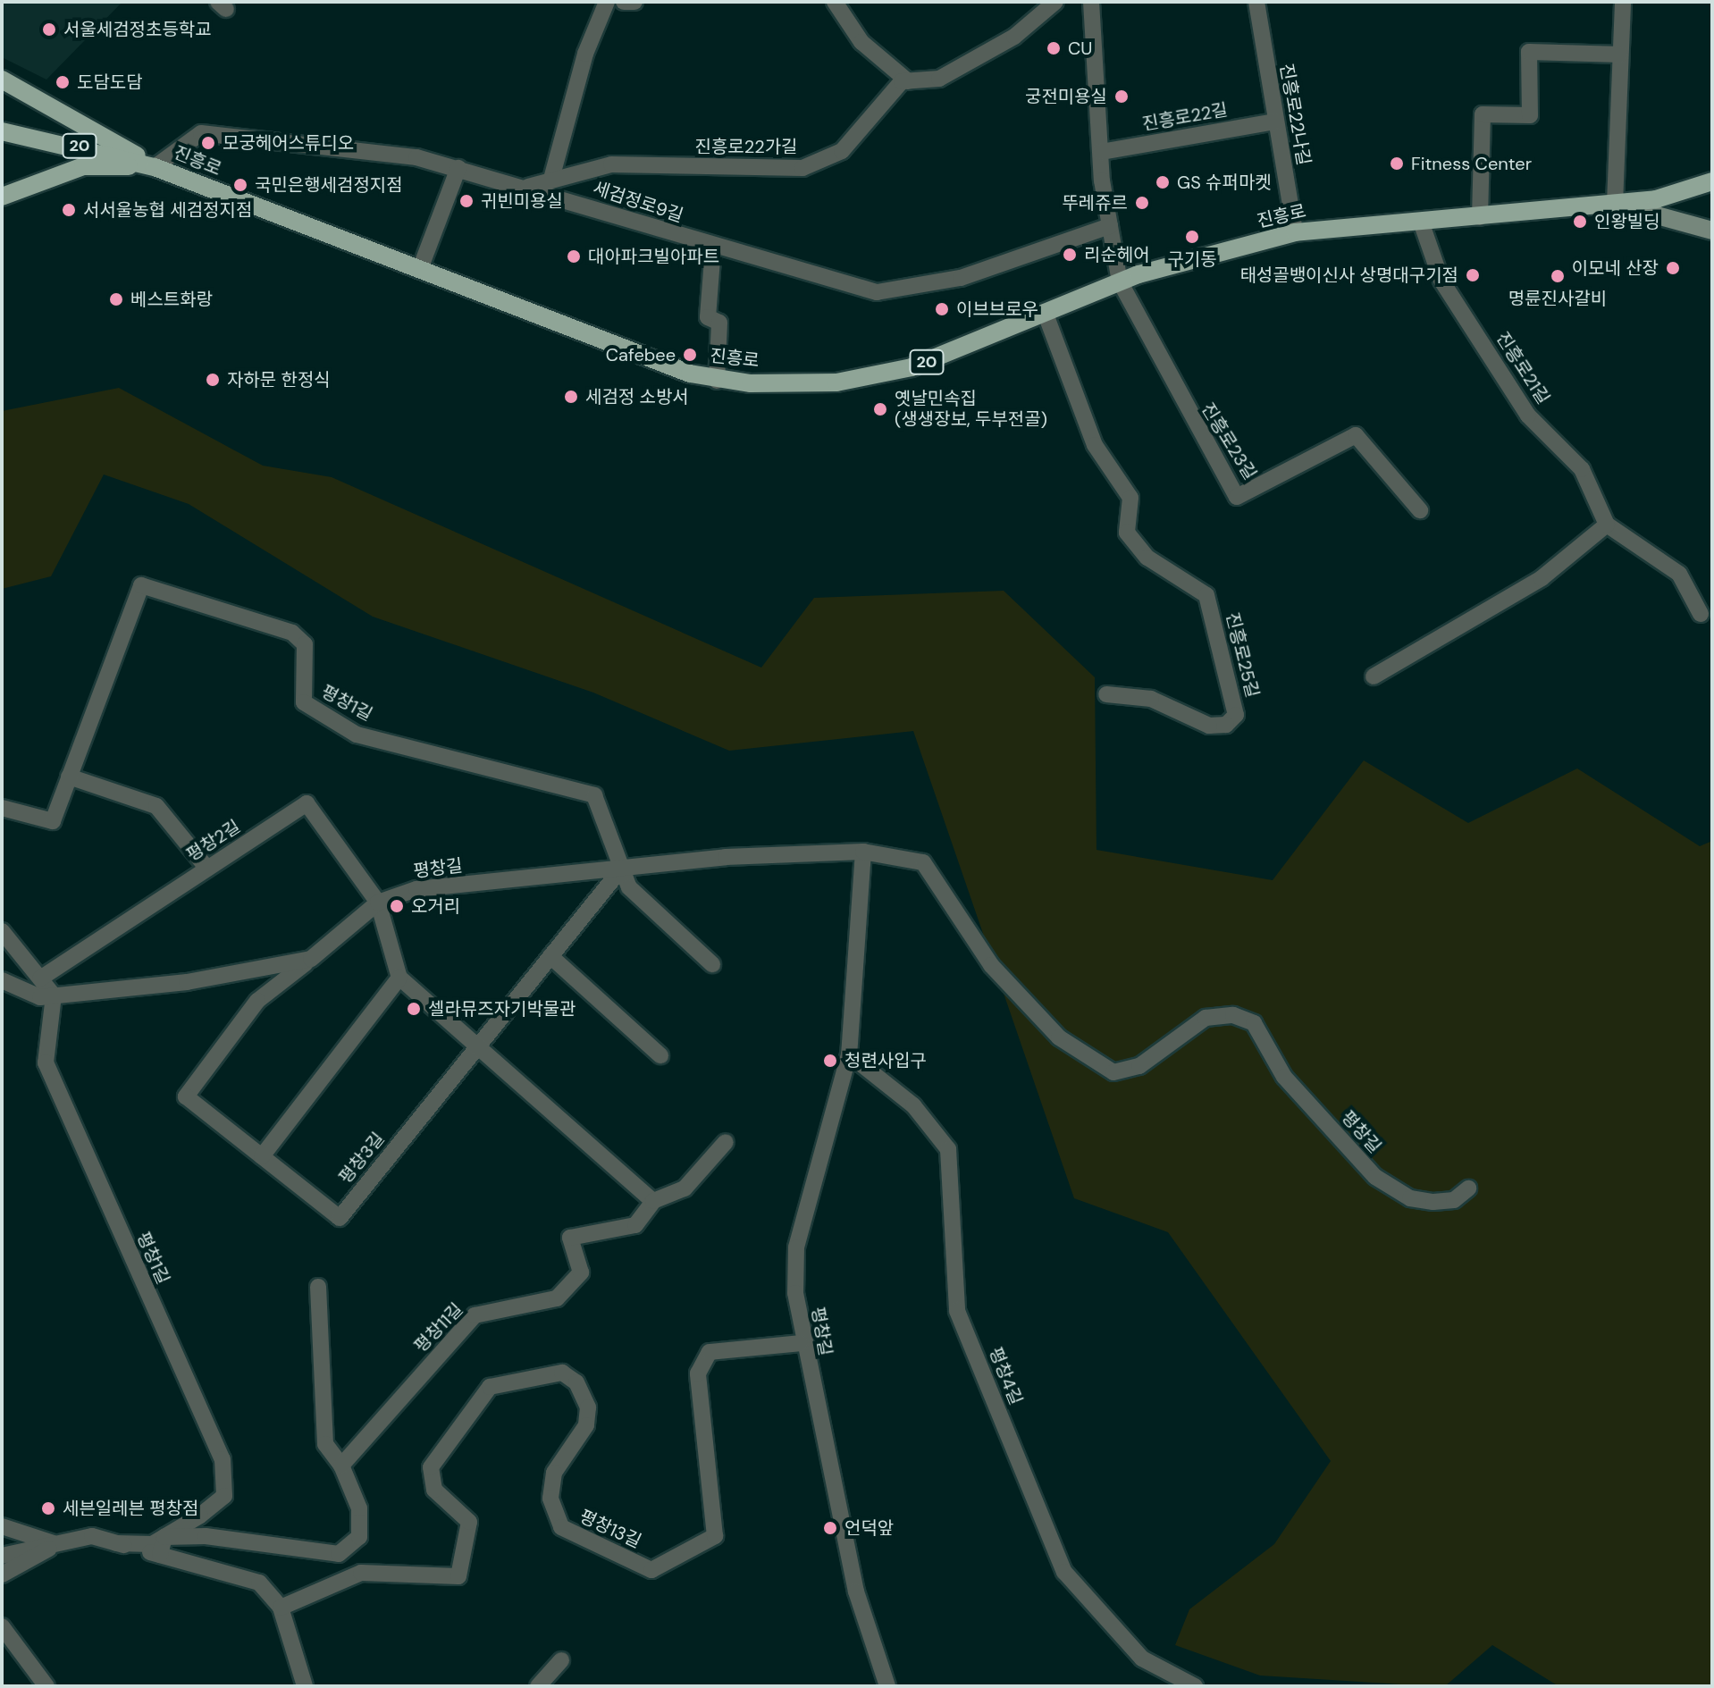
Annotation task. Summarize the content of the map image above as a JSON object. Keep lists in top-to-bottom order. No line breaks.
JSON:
{"streets":{"main road":["20","진흥로"],"street":["진흥로22나길","진흥로22길","진흥로22가길","세검정로9길","진흥로21길","진흥로23길","진흥로25길","평창1길","평창2길","평창길","평창3길","평창11길","평창4길","평창13길"]},"crossings":[["진흥로22나길","진흥로22길"],["진흥로22나길","진흥로"],["진흥로22가길","세검정로9길"],["진흥로","세검정로9길"],["진흥로","진흥로21길"],["진흥로","진흥로23길"],["진흥로","진흥로25길"],["평창1길","평창길"],["평창1길","평창3길"],["평창2길","평창길"],["평창길","평창3길"],["평창길","평창4길"],["평창길","평창13길"]],"places":["서울세검정초등학교","CU","도담도담","궁전미용실","모궁헤어스튜디오","Fitness Center","GS 슈퍼마켓","국민은행세검정지점","귀빈미용실","뚜레쥬르","서서울농협 세검정지점","인왕빌딩","구기동","리순헤어","대아파크빌아파트","이모네 산장","태성골뱅이신사 상명대구기점","명륜진사갈비","베스트화랑","이브브로우","Cafebee","자하문 한정식","세검정 소방서","옛날민속집 (생생장보, 두부전골)","오거리","셀라뮤즈자기박물관","청련사입구","세븐일레븐 평창점","언덕앞"]}
